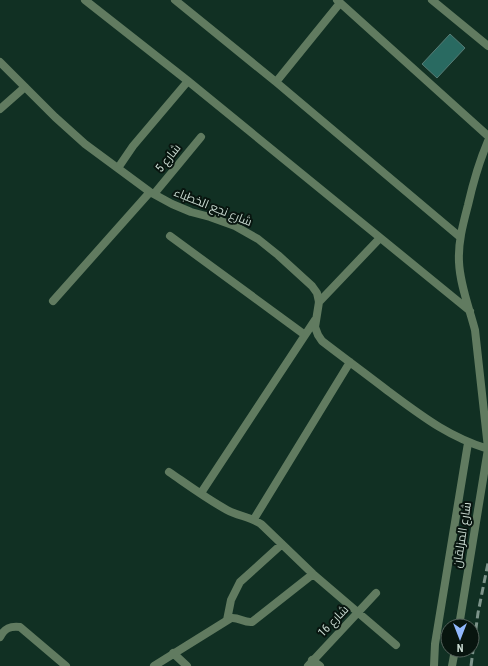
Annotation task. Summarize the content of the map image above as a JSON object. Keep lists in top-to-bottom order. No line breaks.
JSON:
{"streets":{"street":["شارع 5","شارع نجع الخطباء","شارع المزلقان","شارع 16"]},"crossings":[["شارع 5","شارع نجع الخطباء"]],"north":"bottom"}
